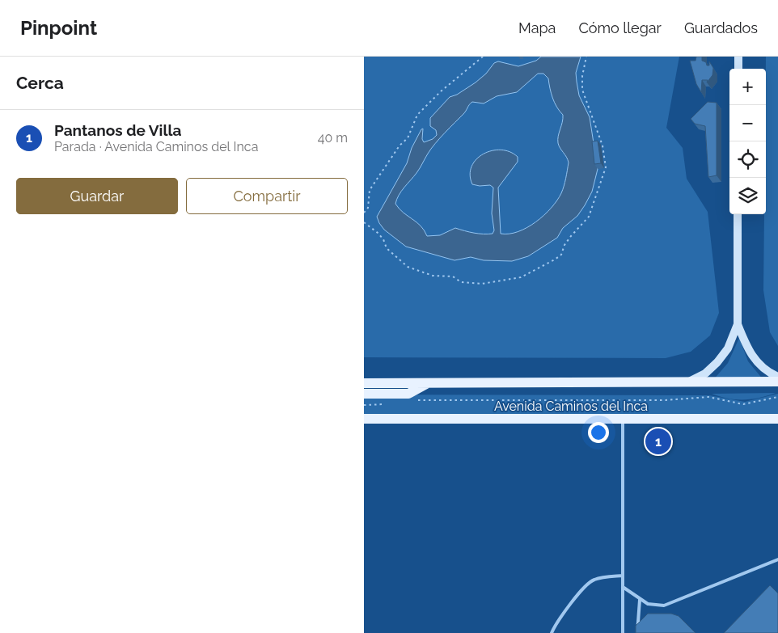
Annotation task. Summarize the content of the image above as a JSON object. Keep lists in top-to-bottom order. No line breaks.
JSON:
{"streets":{"main road":["Avenida Caminos del Inca"]},"page":{"header":"Pinpoint","nav":["Mapa","Cómo llegar","Guardados"],"heading":"Cerca","map_buttons":["+","−"],"list":[{"mark":"1","name":"Pantanos de Villa","note":"Parada · Avenida Caminos del Inca","value":"40 m"}],"buttons":["Guardar","Compartir"],"pins":"1"}}
